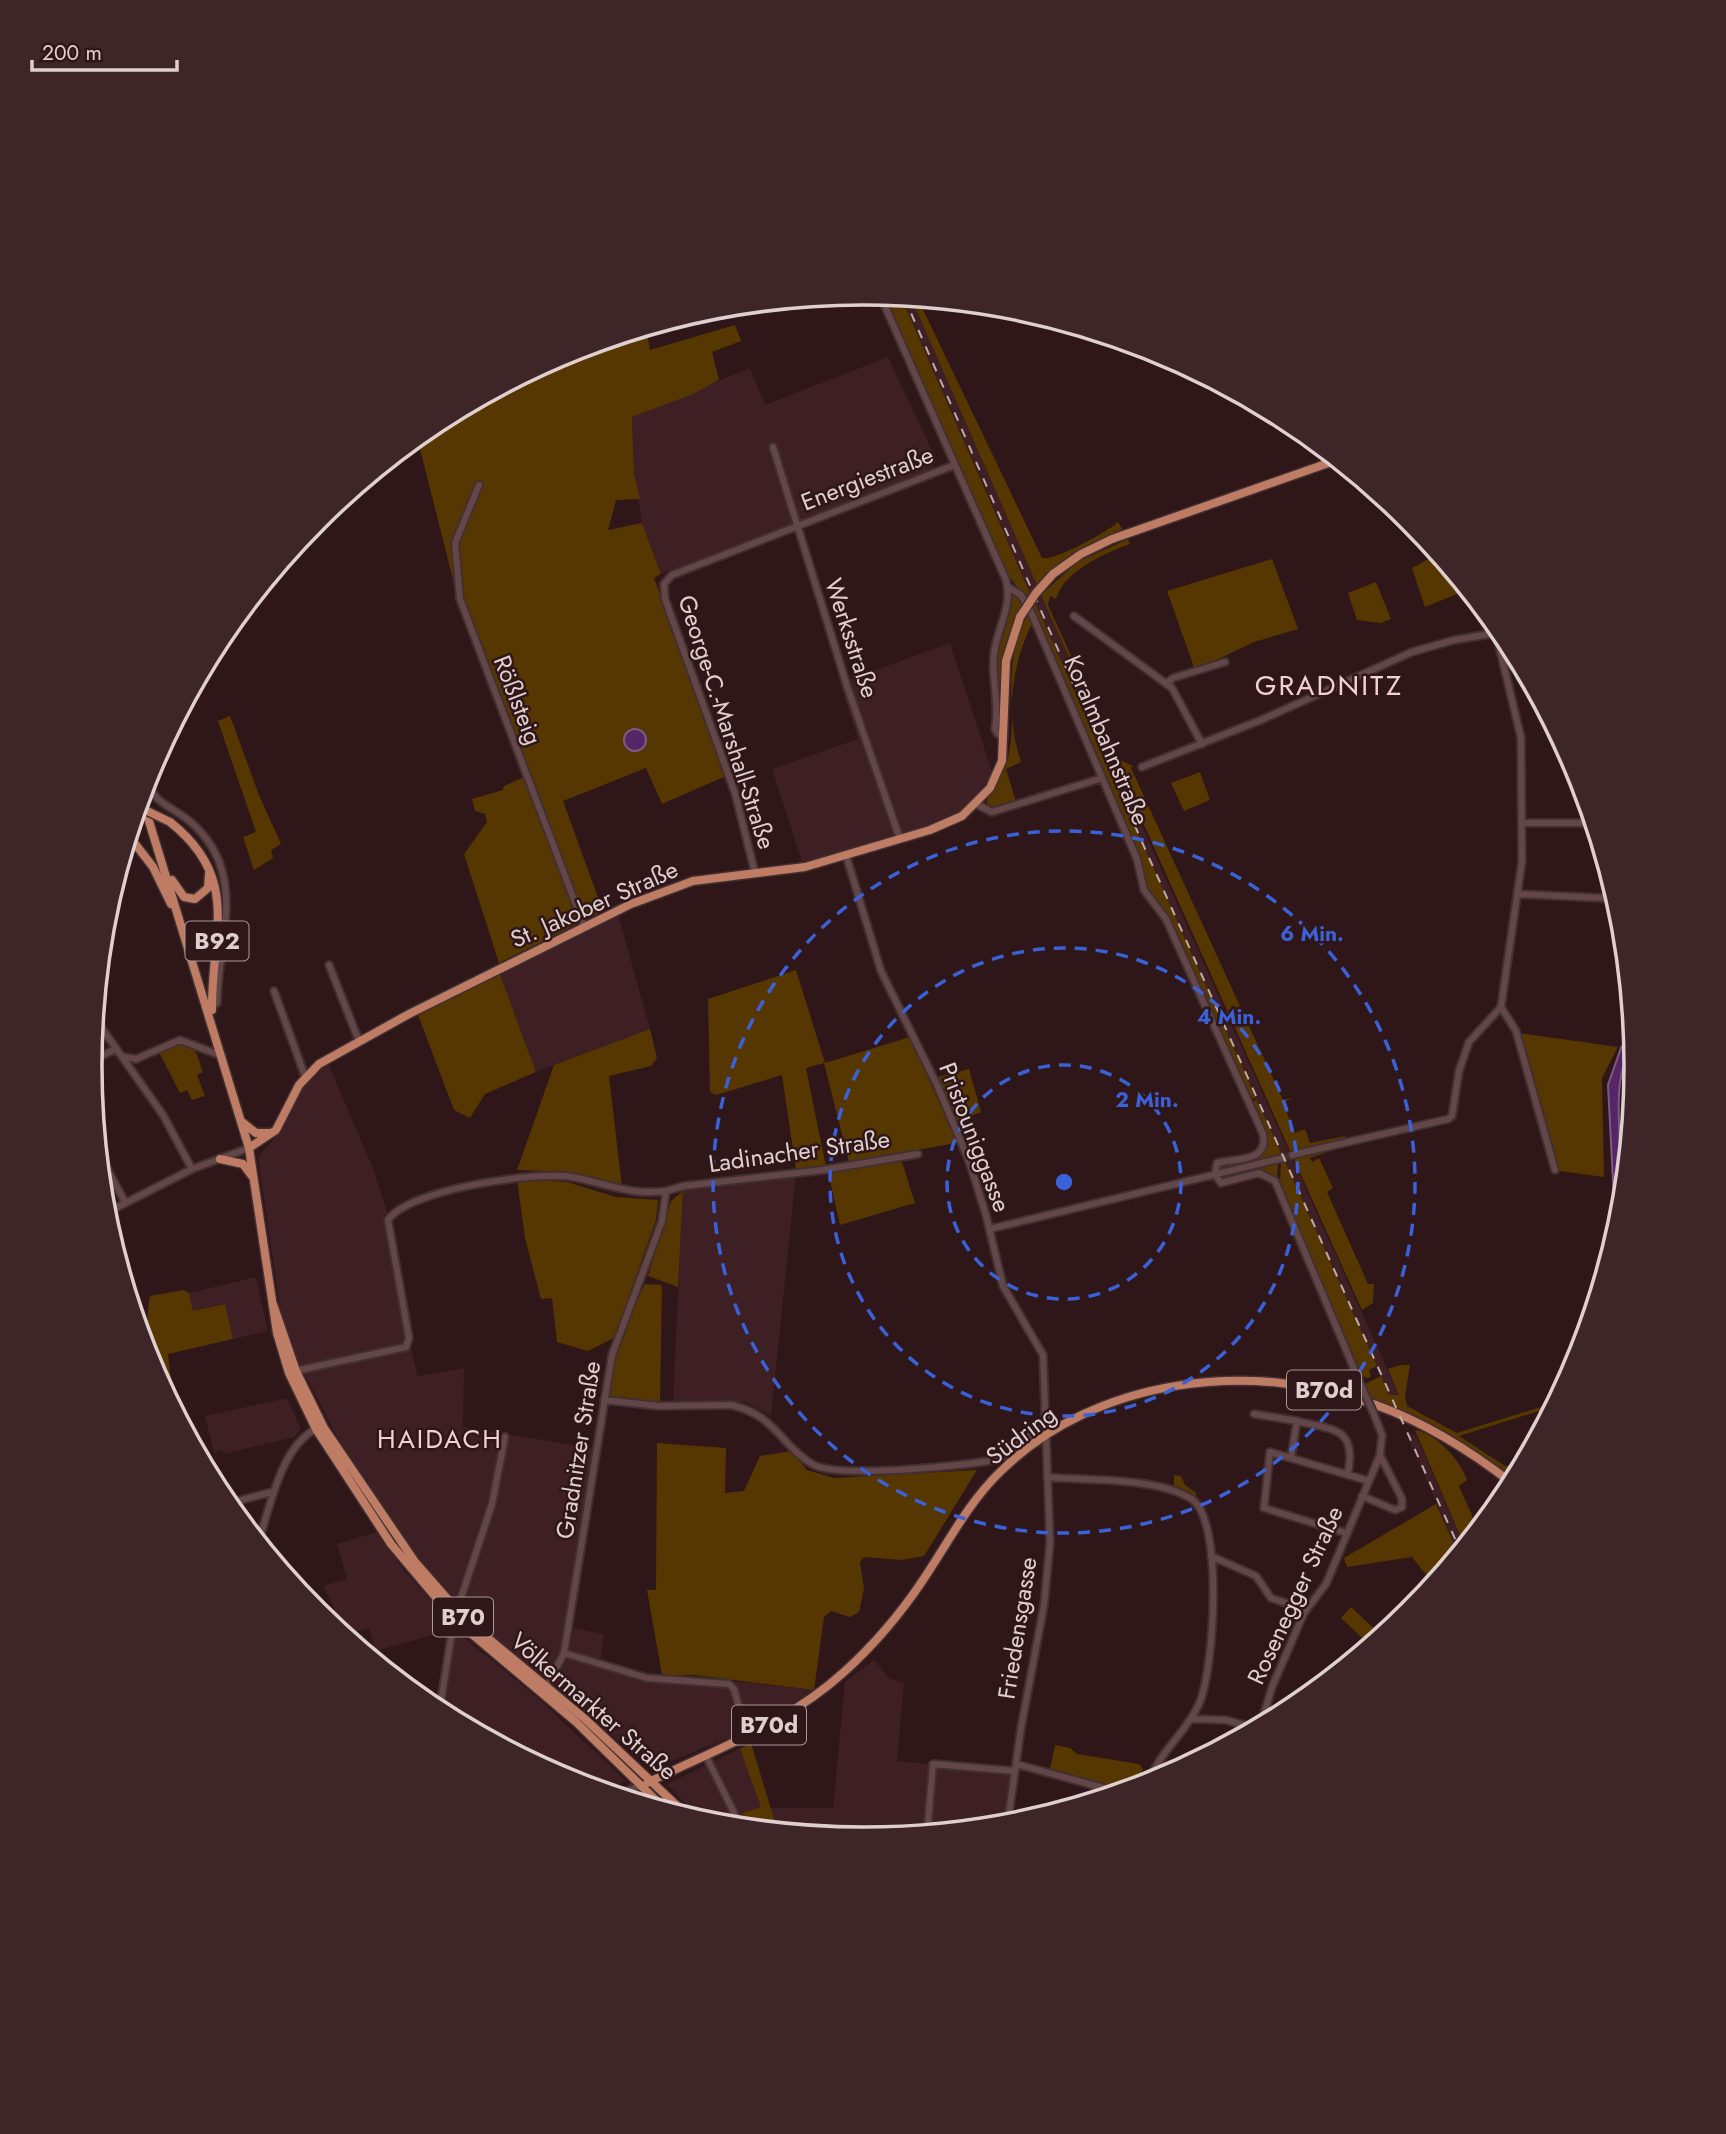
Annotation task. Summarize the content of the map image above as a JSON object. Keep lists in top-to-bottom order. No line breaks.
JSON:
{"streets":{"main road":["St. Jakober Straße","B92","B70d","Südring","B70","Völkermarkter Straße"],"street":["Energiestraße","Werksstraße","Rößlsteig","George-C.-Marshall-Straße","Koralmbahnstraße","Pristouniggasse","Ladinacher Straße","Gradnitzer Straße","Rosenegger Straße","Friedensgasse"]},"crossings":[["Energiestraße","Werksstraße"],["Energiestraße","George-C.-Marshall-Straße"],["Werksstraße","St. Jakober Straße"],["Rößlsteig","St. Jakober Straße"],["George-C.-Marshall-Straße","St. Jakober Straße"],["Koralmbahnstraße","Rosenegger Straße"],["St. Jakober Straße","Pristouniggasse"],["St. Jakober Straße","Völkermarkter Straße"],["B92","B70"],["B92","Völkermarkter Straße"],["Pristouniggasse","Südring"],["Pristouniggasse","Friedensgasse"],["Ladinacher Straße","Gradnitzer Straße"],["Südring","Friedensgasse"],["Gradnitzer Straße","Völkermarkter Straße"],["B70","Völkermarkter Straße"]],"districts":["GRADNITZ","HAIDACH"],"scale_bar":"200 m","rings":["6 Min.","4 Min.","2 Min."]}
